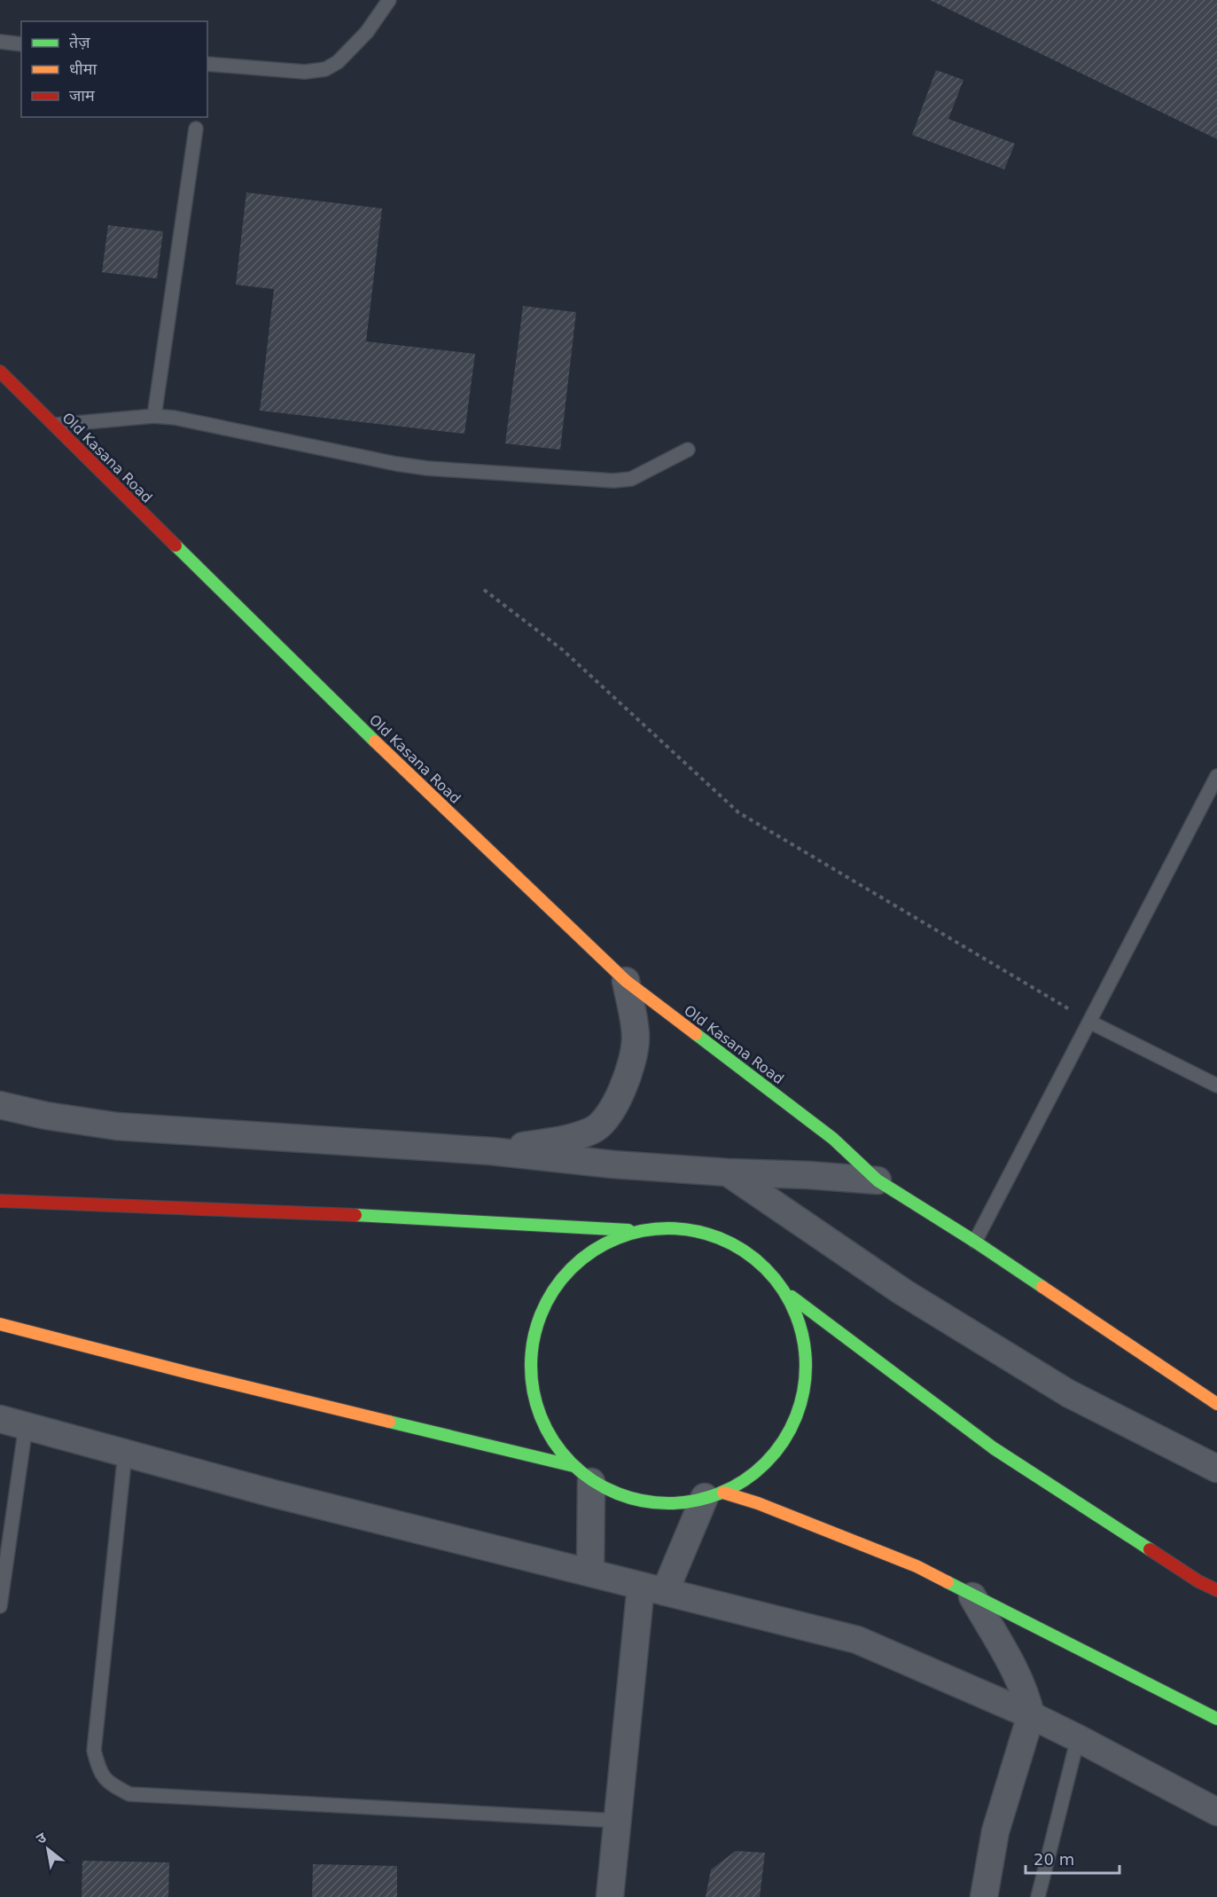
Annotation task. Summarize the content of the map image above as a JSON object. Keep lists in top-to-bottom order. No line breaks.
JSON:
{"streets":{"main road":["Old Kasana Road"]},"legend":["तेज़","धीमा","जाम"],"scale_bar":"20 m","north":"top left"}
